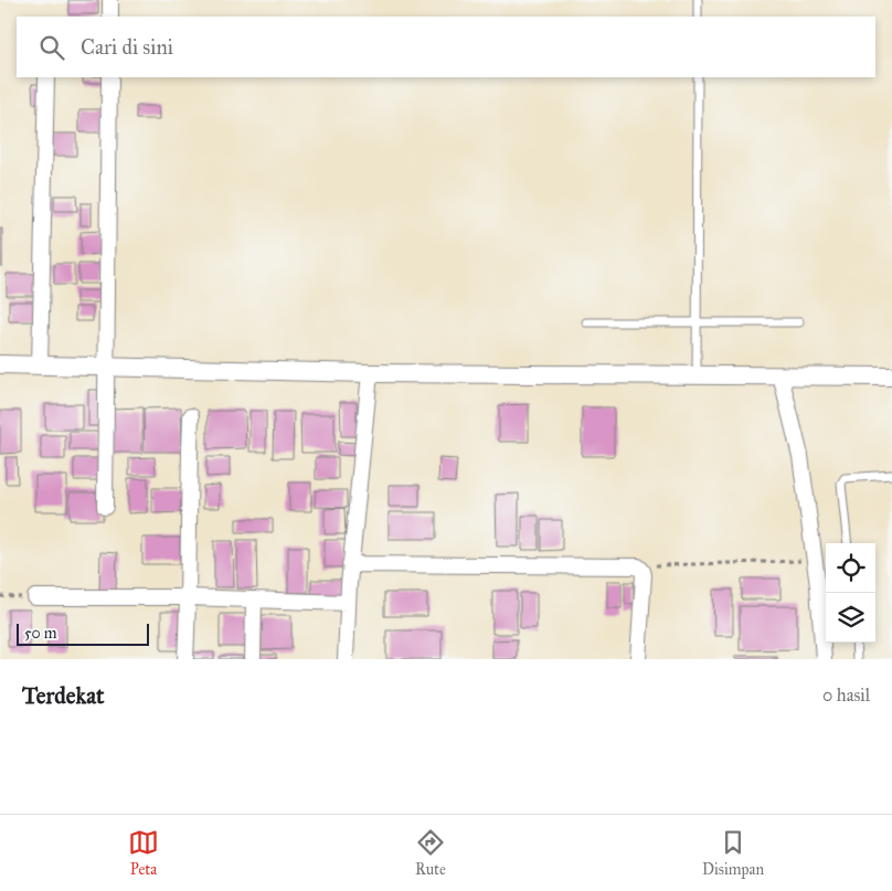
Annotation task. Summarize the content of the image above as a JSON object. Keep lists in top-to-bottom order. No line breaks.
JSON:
{"scale_bar":"50 m","page":{"search":"Cari di sini","scale":"50 m","heading":["Terdekat","0 hasil"],"nav":["Peta","Rute","Disimpan"]}}
